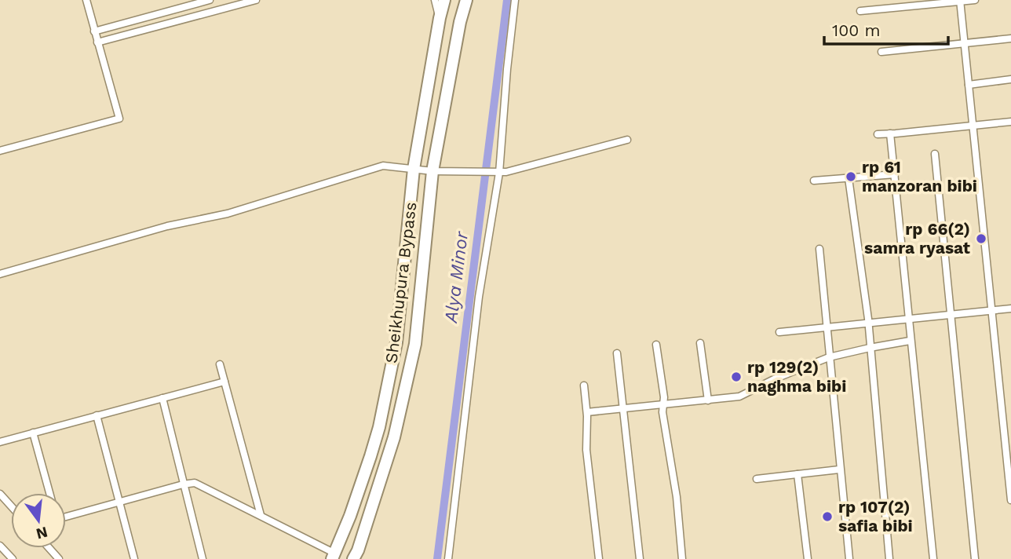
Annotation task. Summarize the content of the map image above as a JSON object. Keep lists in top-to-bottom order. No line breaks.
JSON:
{"streets":{"highway":["Sheikhupura Bypass"]},"water":["Alya Minor"],"places":["rp 61 manzoran bibi","rp 66(2) samra ryasat","rp 129(2) naghma bibi","rp 107(2) safia bibi"],"scale_bar":"100 m","north":"bottom"}
